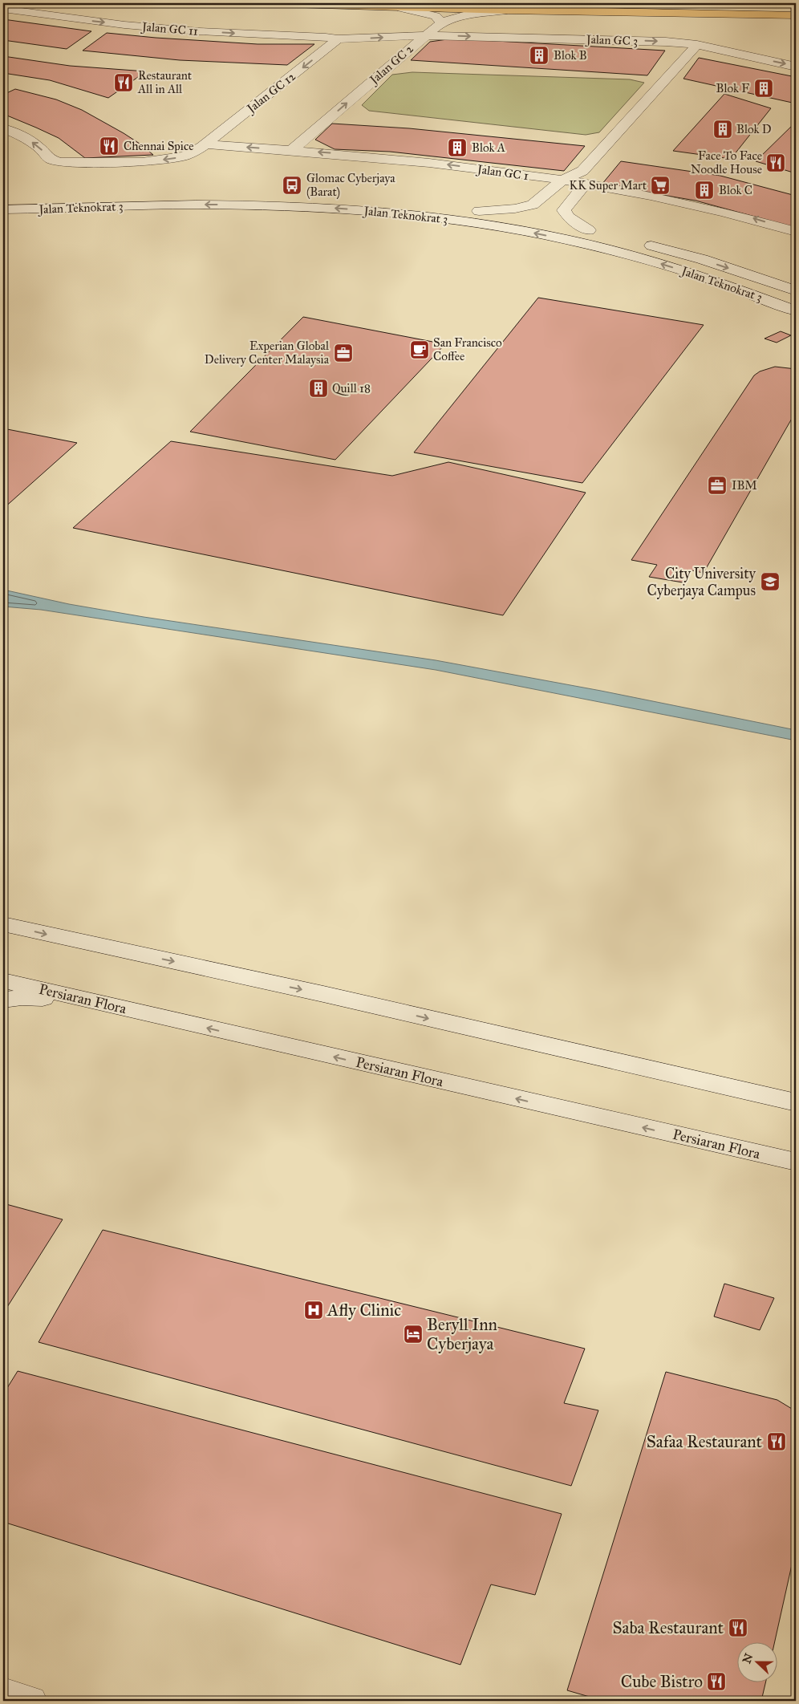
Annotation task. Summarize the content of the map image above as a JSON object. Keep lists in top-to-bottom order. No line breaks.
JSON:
{"streets":{"street":["Jalan GC 11","Jalan GC 3","Jalan GC 2","Jalan GC 12","Jalan GC 1","Jalan Teknokrat 3","Persiaran Flora"]},"crossings":[["Jalan GC 11","Jalan GC 3"],["Jalan GC 11","Jalan GC 2"],["Jalan GC 11","Jalan GC 12"],["Jalan GC 3","Jalan GC 2"],["Jalan GC 2","Jalan GC 1"],["Jalan GC 12","Jalan GC 1"]],"one_way":["Jalan GC 11","Jalan GC 3","Jalan GC 2","Jalan GC 12","Jalan GC 1"],"places":{"building":["Blok B","Blok F","Blok D","Blok A","Blok C","Quill 18"],"restaurant":["Restaurant All in All","Chennai Spice","Face To Face Noodle House","Safaa Restaurant","Saba Restaurant","Cube Bistro"],"bus stop":["Glomac Cyberjaya (Barat)"],"supermarket":["KK Super Mart"],"cafe":["San Francisco Coffee"],"office":["Experian Global Delivery Center Malaysia","IBM"],"school or university":["City University Cyberjaya Campus"],"hospital":["Afly Clinic"],"hotel":["Beryll Inn Cyberjaya"]},"north":"left"}
